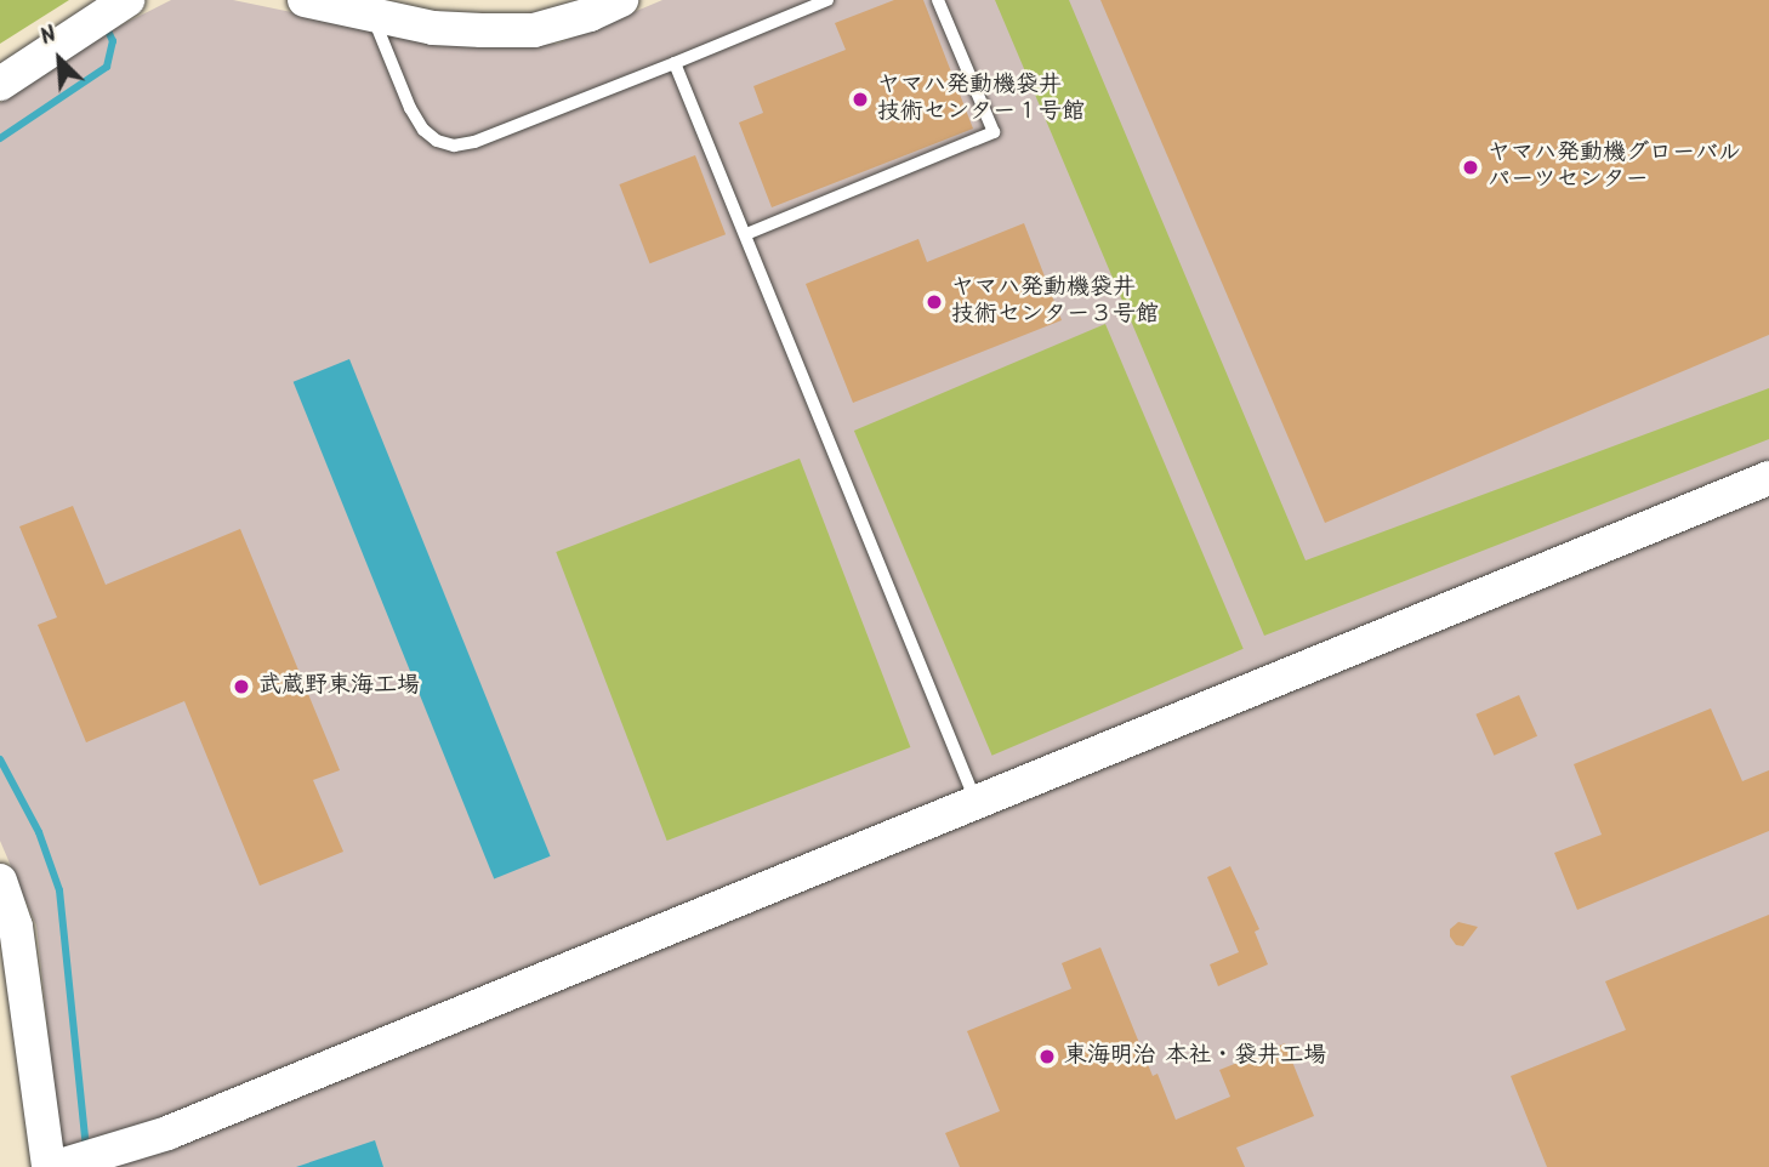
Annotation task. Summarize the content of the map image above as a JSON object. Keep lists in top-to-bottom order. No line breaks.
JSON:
{"places":["ヤマハ発動機袋井 技術センター１号館","ヤマハ発動機グローバル パーツセンター","ヤマハ発動機袋井 技術センター３号館","武蔵野東海工場","東海明治 本社・袋井工場"],"north":"top left"}
